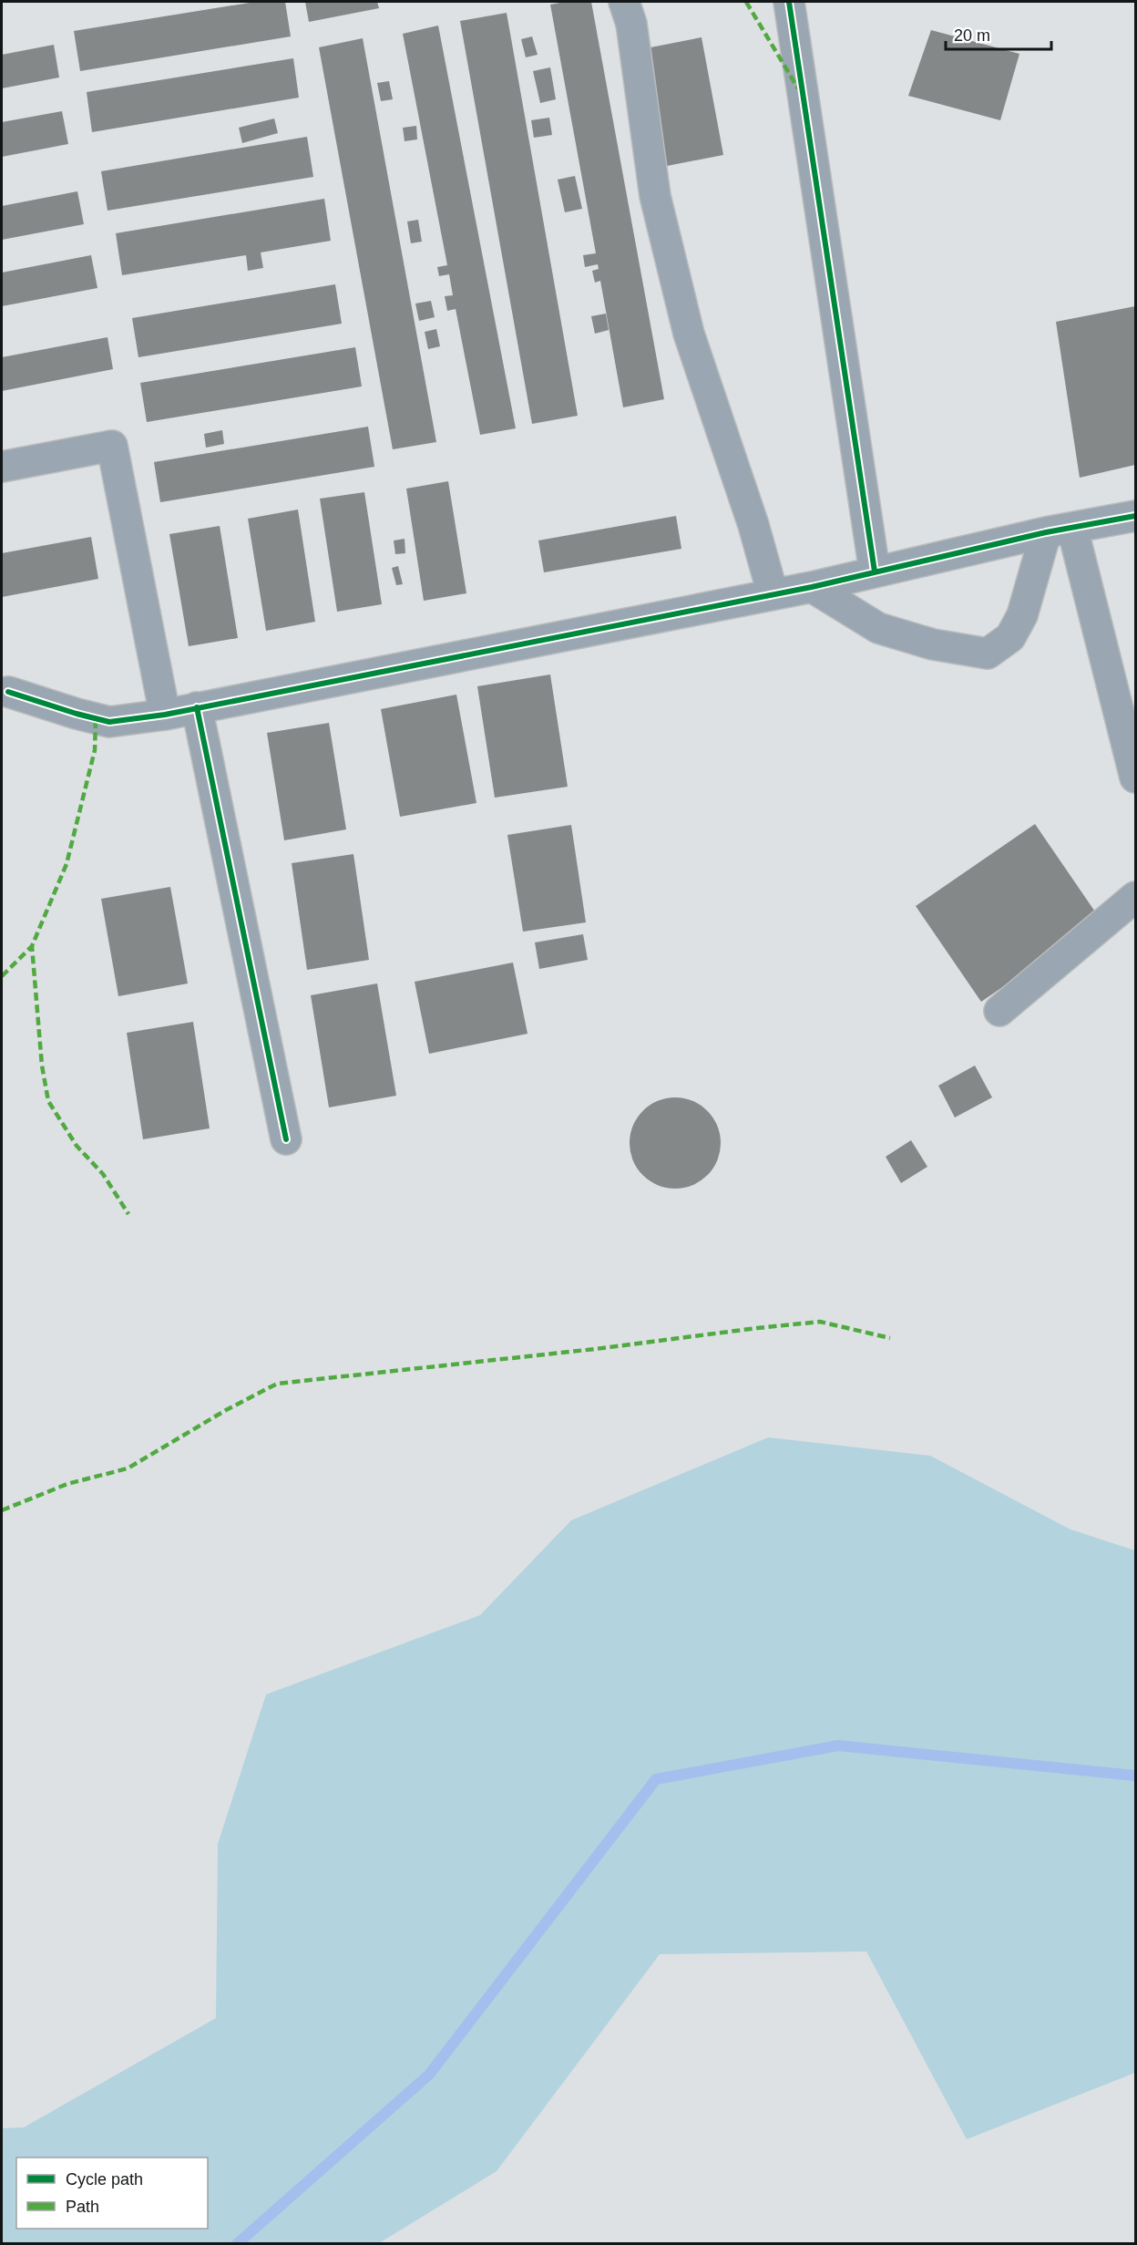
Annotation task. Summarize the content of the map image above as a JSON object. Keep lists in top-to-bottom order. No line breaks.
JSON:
{"legend":["Cycle path","Path"],"scale_bar":"20 m"}
